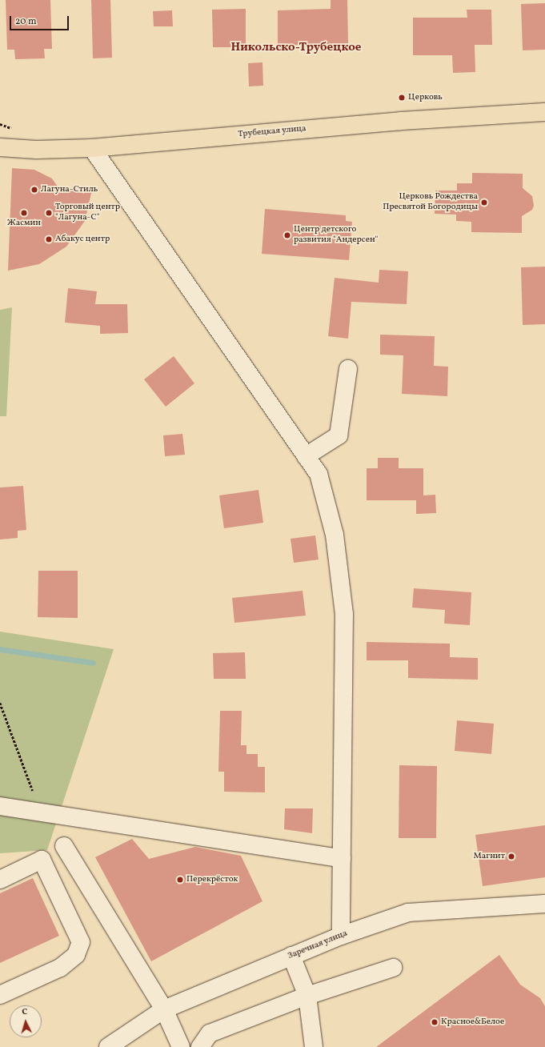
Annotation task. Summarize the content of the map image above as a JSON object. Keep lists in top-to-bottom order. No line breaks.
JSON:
{"streets":{"main road":["Трубецкая улица"],"street":["Заречная улица"]},"districts":["Никольско-Трубецкое"],"places":["Церковь","Лагуна-Стиль","Церковь Рождества Пресвятой Богородицы","Жасмин","Торговый центр \"Лагуна-С\"","Центр детского развития \"Андерсен\"","Абакус центр","Магнит","Перекрёсток","Красное&Белое"],"scale_bar":"20 m","north":"top"}
